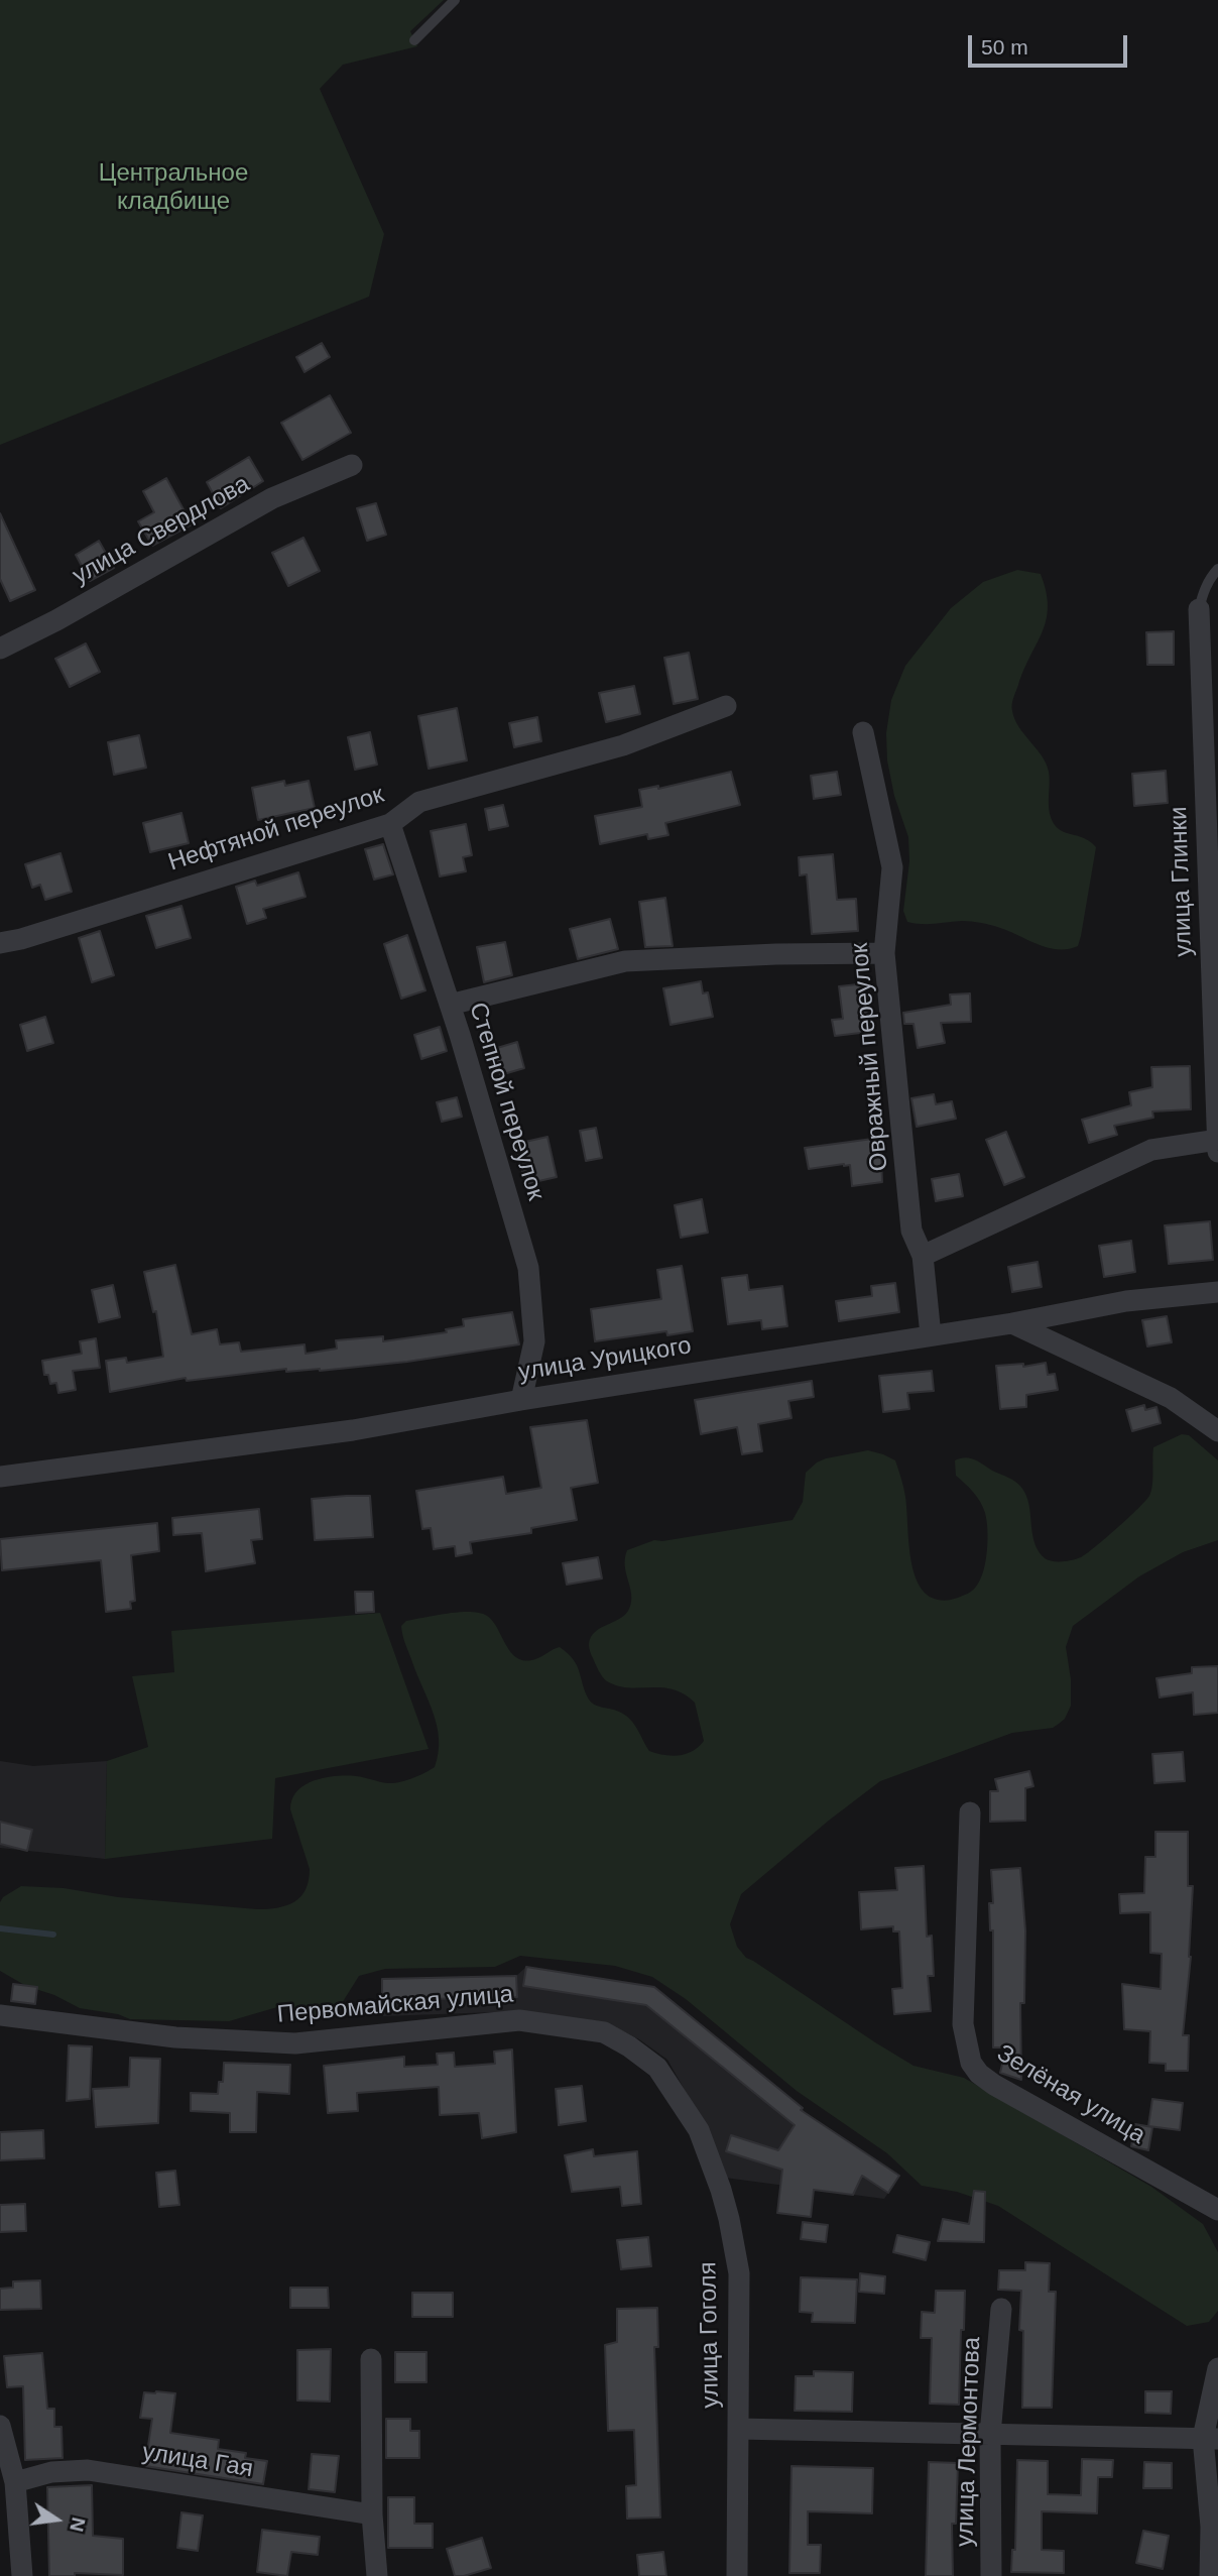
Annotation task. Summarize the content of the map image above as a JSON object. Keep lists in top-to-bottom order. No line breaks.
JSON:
{"streets":{"street":["улица Свердлова","Нефтяной переулок","улица Глинки","Овражный переулок","Степной переулок","улица Урицкого","Первомайская улица","Зелёная улица","улица Гоголя","улица Лермонтова","улица Гая"]},"crossings":[["Нефтяной переулок","Степной переулок"],["Овражный переулок","улица Урицкого"],["Степной переулок","улица Урицкого"],["Первомайская улица","улица Гоголя"]],"parks":["Центральное кладбище"],"scale_bar":"50 m","north":"right"}
